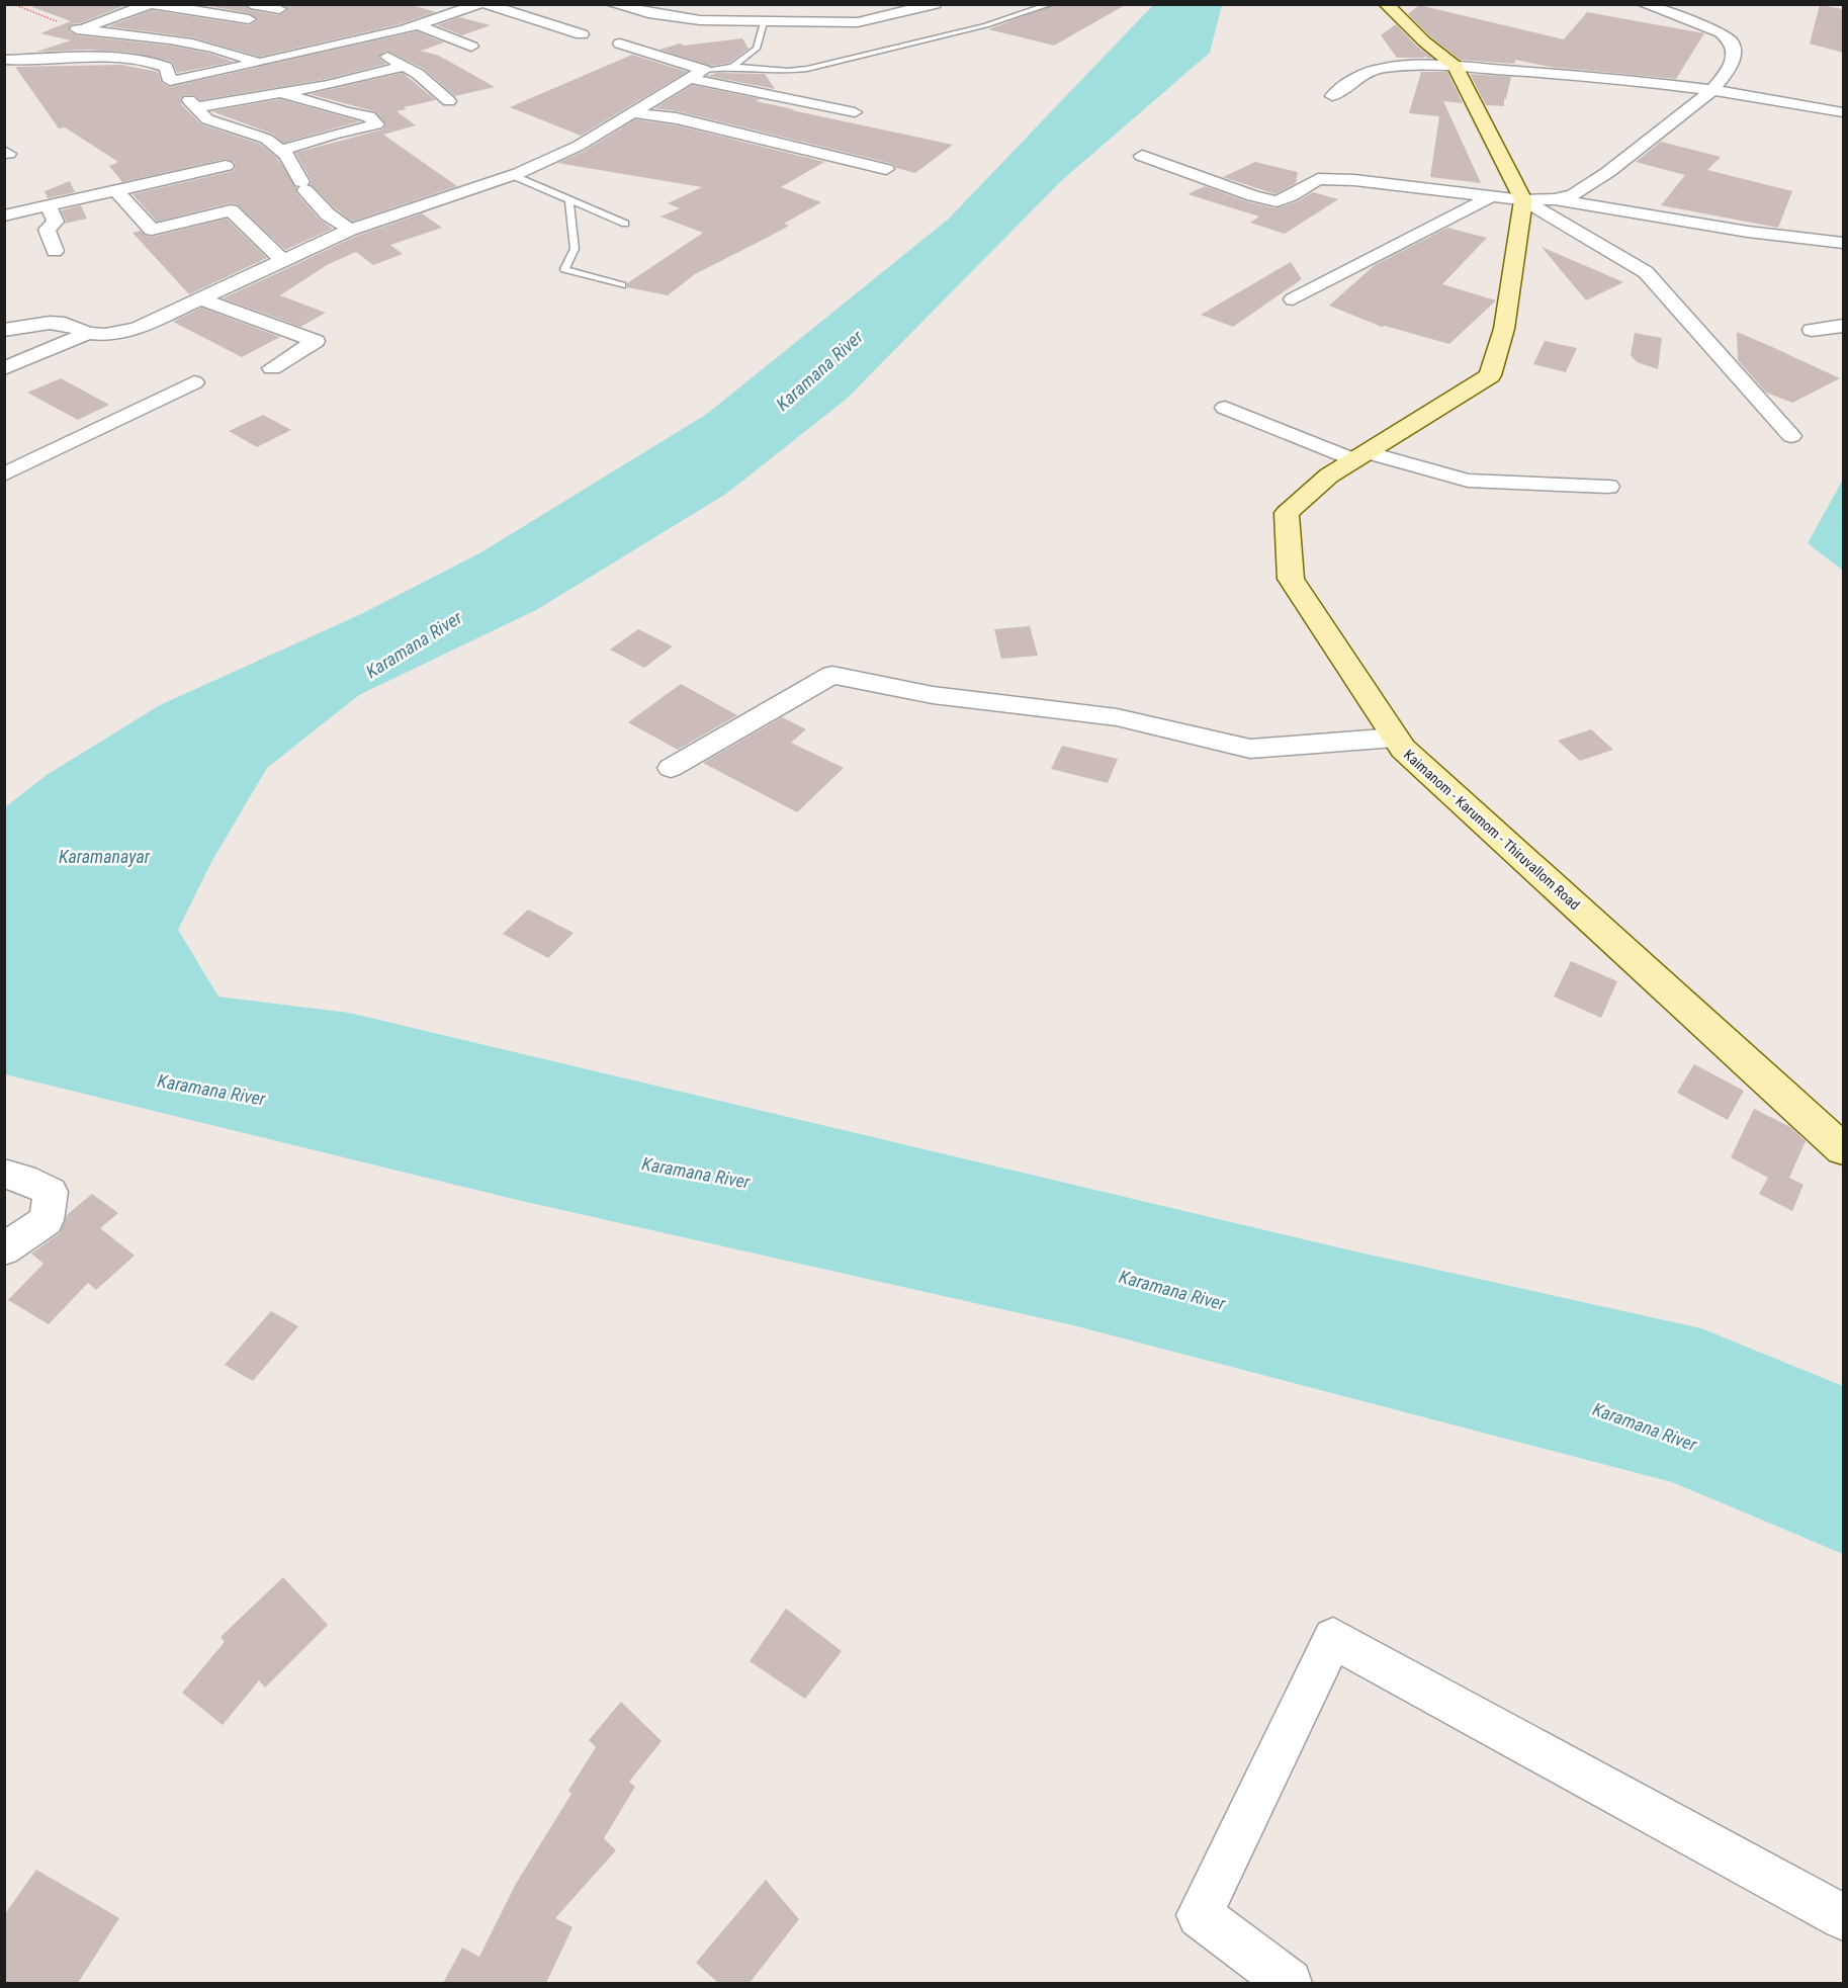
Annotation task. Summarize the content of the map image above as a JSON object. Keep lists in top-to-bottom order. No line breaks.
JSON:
{"streets":{"main road":["Kaimanom - Karumom - Thiruvallom Road"]},"water":["Karamana River","Karamanayar"]}
